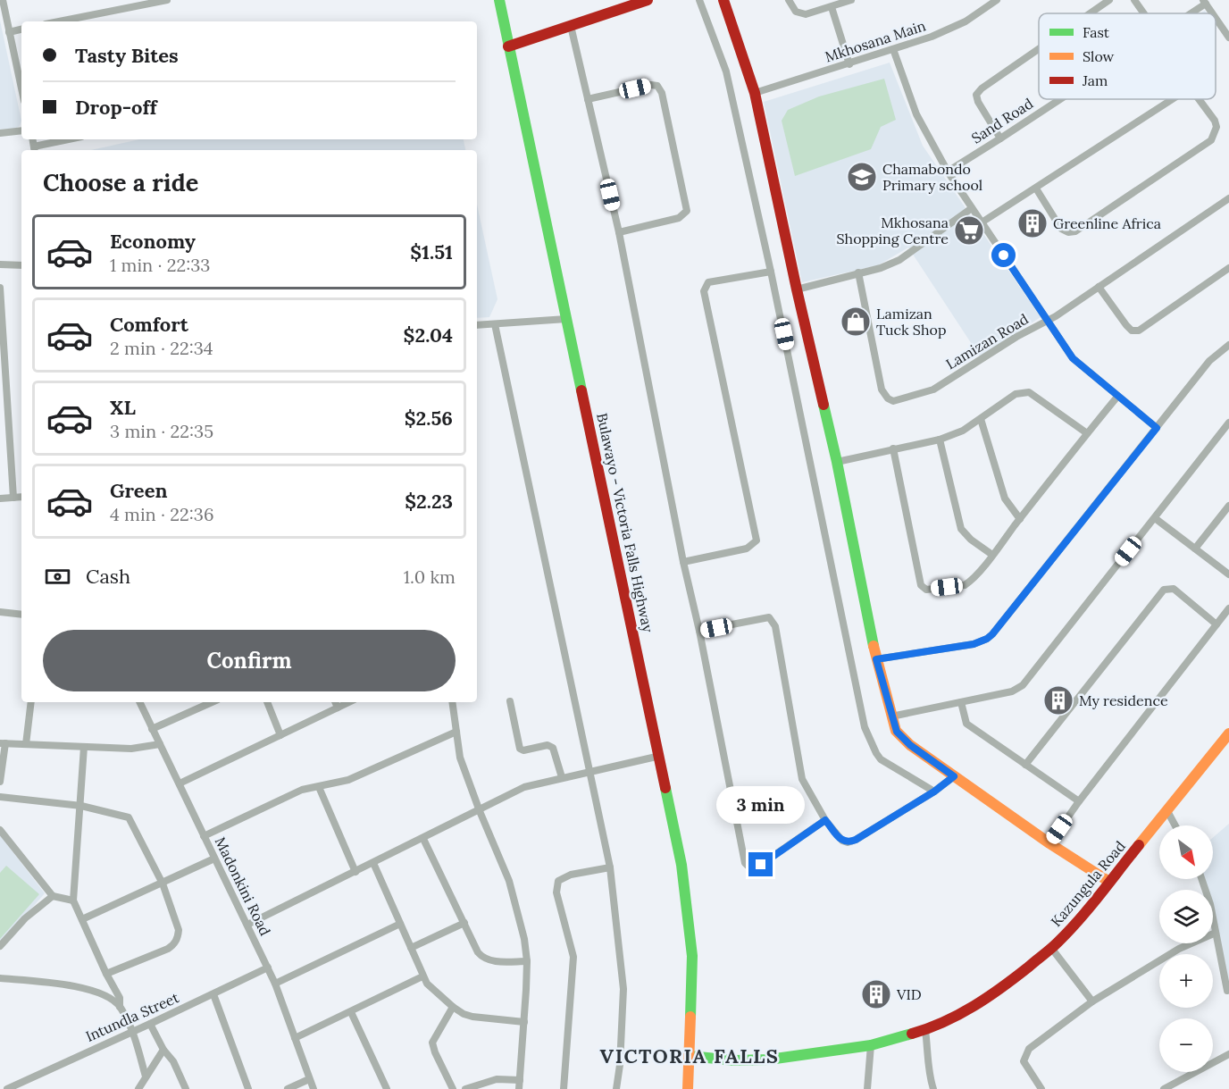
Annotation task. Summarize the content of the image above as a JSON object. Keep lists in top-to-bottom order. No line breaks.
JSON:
{"streets":{"main road":["Bulawayo - Victoria Falls Highway","Kazungula Road"],"street":["Mkhosana Main","Sand Road","Lamizan Road","Madonkini Road","Intundla Street"]},"crossings":[["Bulawayo - Victoria Falls Highway","Kazungula Road"],["Madonkini Road","Intundla Street"]],"districts":["VICTORIA FALLS"],"places":{"school or university":["Chamabondo Primary school"],"building":["Greenline Africa","My residence","VID"],"supermarket":["Mkhosana Shopping Centre"],"shop":["Lamizan Tuck Shop"]},"legend":["Fast","Slow","Jam"],"north":"bottom right","page":{"banner":["Tasty Bites","Drop-off"],"heading":"Choose a ride","list":[{"name":"Economy","note":"1 min · 22:33","value":"$1.51"},{"name":"Comfort","note":"2 min · 22:34","value":"$2.04"},{"name":"XL","note":"3 min · 22:35","value":"$2.56"},{"name":"Green","note":"4 min · 22:36","value":"$2.23"}],"pay":["Cash","1.0 km"],"buttons":"Confirm","bubble":"3 min","map_buttons":["+","−"]}}
